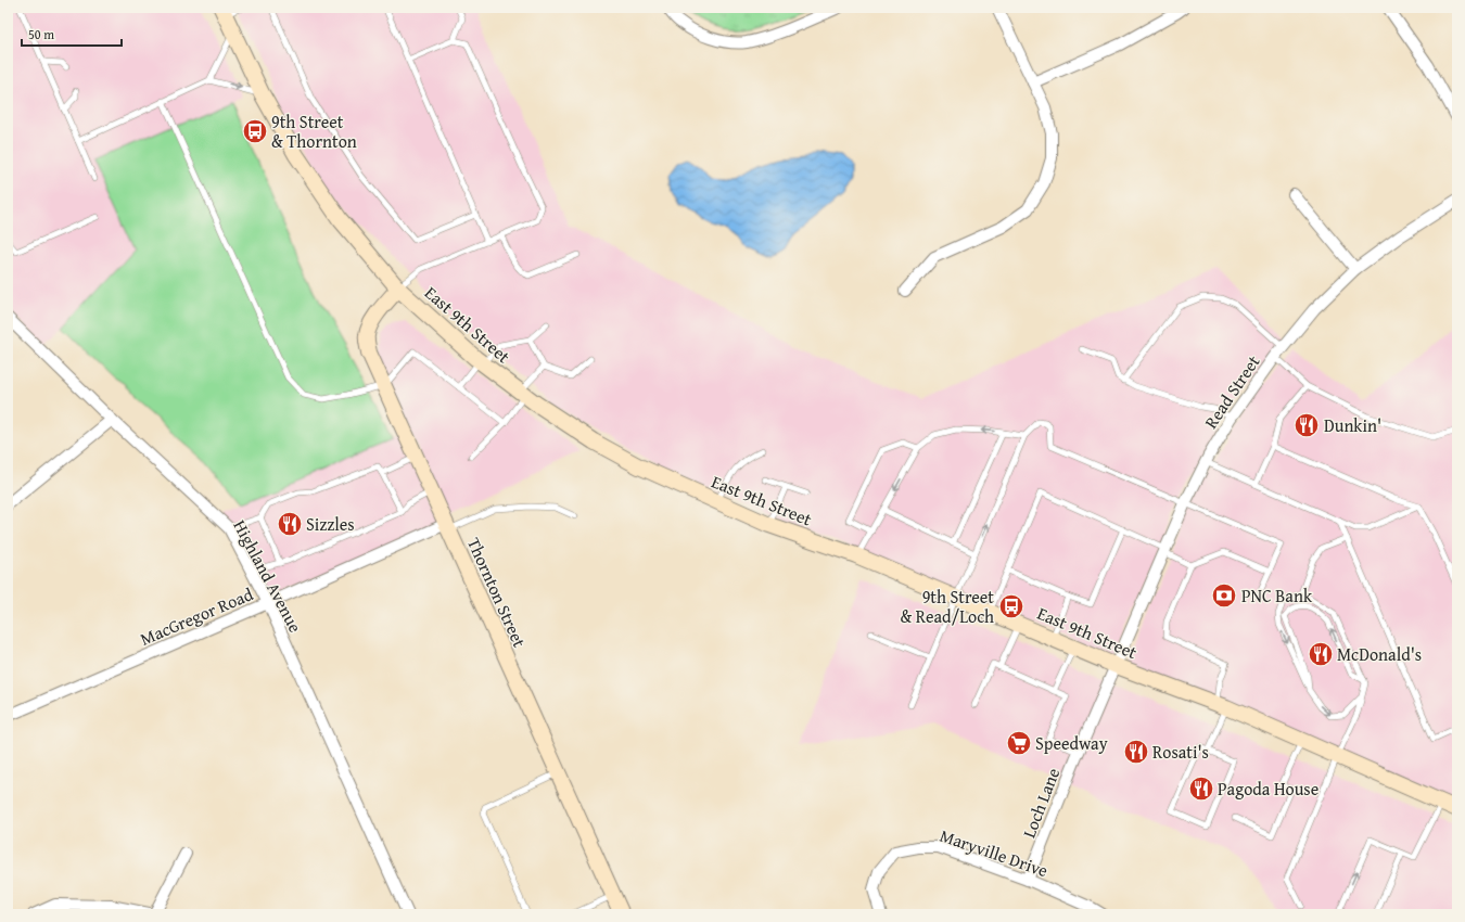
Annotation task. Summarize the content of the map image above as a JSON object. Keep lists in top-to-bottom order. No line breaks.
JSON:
{"streets":{"main road":["East 9th Street","Thornton Street"],"street":["Read Street","Highland Avenue","MacGregor Road","Loch Lane","Maryville Drive"]},"crossings":[["East 9th Street","Read Street"],["East 9th Street","Thornton Street"],["East 9th Street","Loch Lane"],["Read Street","Loch Lane"],["Highland Avenue","MacGregor Road"],["Thornton Street","MacGregor Road"],["Loch Lane","Maryville Drive"]],"places":{"bus stop":["9th Street & Thornton","9th Street & Read/Loch"],"restaurant":["Dunkin'","Sizzles","McDonald's","Rosati's","Pagoda House"],"bank":["PNC Bank"],"supermarket":["Speedway"]},"scale_bar":"50 m"}
